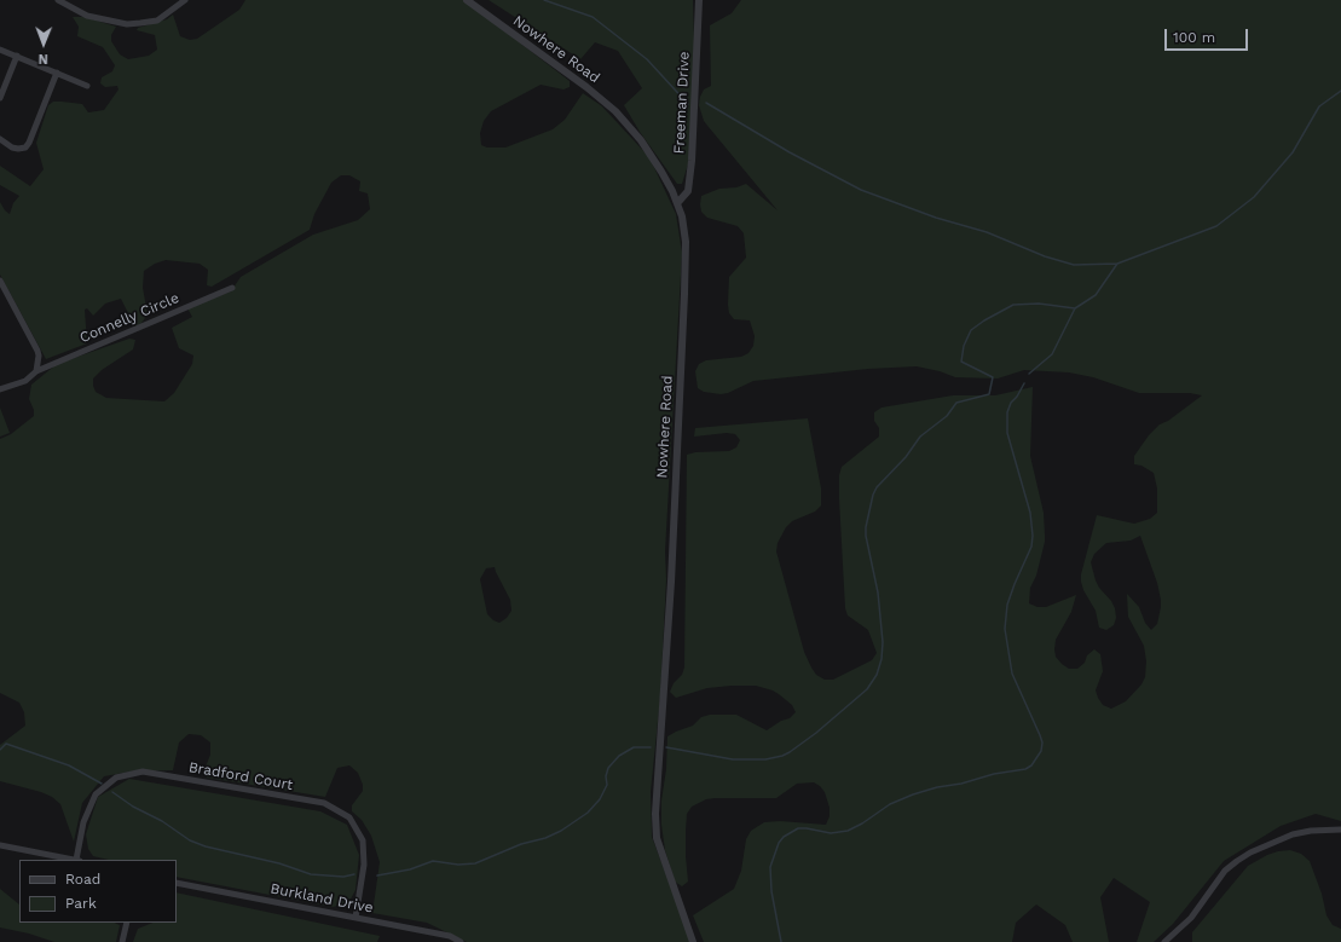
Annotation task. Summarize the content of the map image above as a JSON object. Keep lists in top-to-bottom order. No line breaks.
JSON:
{"streets":{"street":["Nowhere Road","Freeman Drive","Connelly Circle","Bradford Court","Burkland Drive"]},"crossings":[["Nowhere Road","Freeman Drive"],["Bradford Court","Burkland Drive"]],"legend":["Road","Park"],"scale_bar":"100 m","north":"bottom"}
